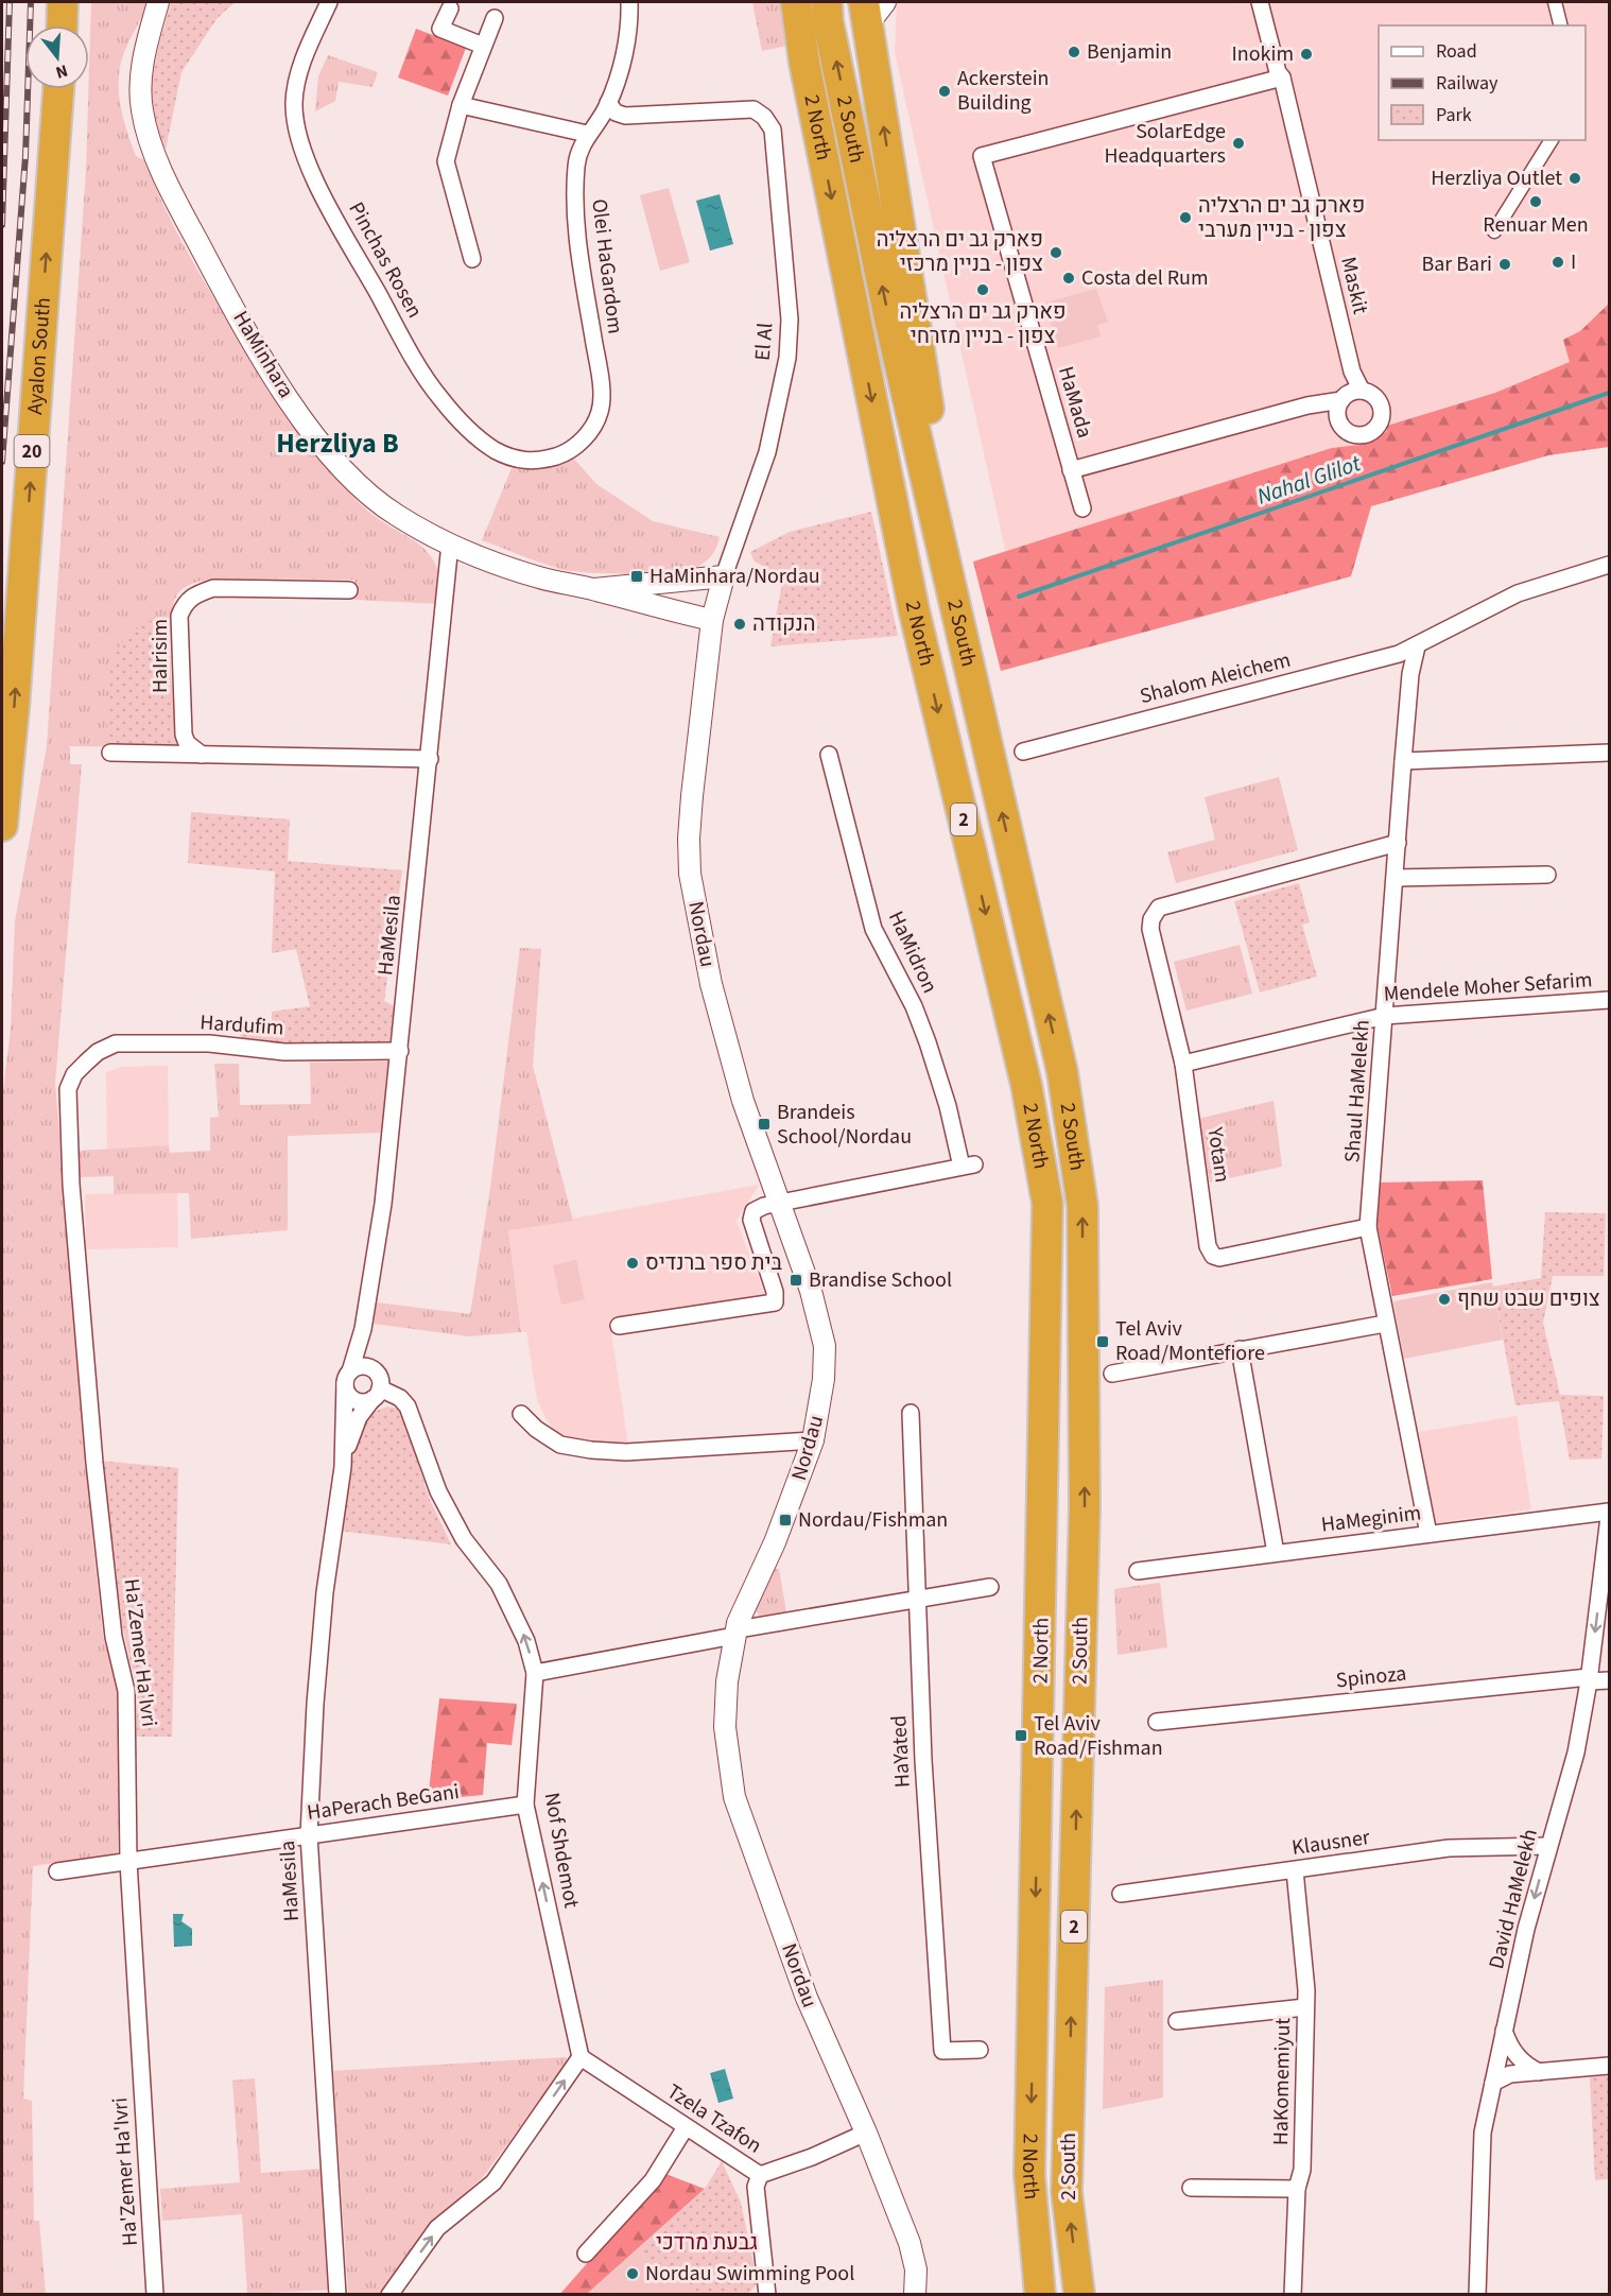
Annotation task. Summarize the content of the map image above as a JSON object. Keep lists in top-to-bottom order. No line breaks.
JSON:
{"streets":{"highway":["2 North","2 South","Ayalon South","20","2"],"street":["Pinchas Rosen","Olei HaGardom","Maskit","El Al","HaMinhara","HaMada","HaIrisim","Shalom Aleichem","Nordau","HaMesila","HaMidron","Mendele Moher Sefarim","Hardufim","Shaul HaMelekh","Yotam","HaMeginim","Ha'Zemer Ha'Ivri","Spinoza","HaYated","HaPerach BeGani","Klausner","Nof Shdemot","David HaMelekh","HaKomemiyut","Tzela Tzafon"]},"crossings":[["Pinchas Rosen","Olei HaGardom"],["Olei HaGardom","El Al"],["Maskit","HaMada"],["El Al","HaMinhara"],["El Al","Nordau"],["HaMinhara","Nordau"],["HaMinhara","HaMesila"],["Shalom Aleichem","Shaul HaMelekh"],["Nordau","HaMidron"],["Nordau","Tzela Tzafon"],["HaMesila","Hardufim"],["HaMesila","HaPerach BeGani"],["HaMesila","Nof Shdemot"],["Mendele Moher Sefarim","Shaul HaMelekh"],["Mendele Moher Sefarim","Yotam"],["Hardufim","Ha'Zemer Ha'Ivri"],["Shaul HaMelekh","Yotam"],["Shaul HaMelekh","HaMeginim"],["Ha'Zemer Ha'Ivri","HaPerach BeGani"],["Spinoza","David HaMelekh"],["HaPerach BeGani","Nof Shdemot"],["Klausner","David HaMelekh"],["Klausner","HaKomemiyut"],["Nof Shdemot","Tzela Tzafon"]],"one_way":["2 North","2 South","Ayalon South","Nof Shdemot","David HaMelekh"],"districts":["Herzliya B"],"water":["Nahal Glilot"],"parks":["גבעת מרדכי"],"places":{"other":["Benjamin","Inokim","Ackerstein Building","SolarEdge Headquarters","Herzliya Outlet","Renuar Men","פארק גב ים הרצליה צפון - בניין מערבי","פארק גב ים הרצליה צפון - בניין מרכזי","I","Bar Bari","Costa del Rum","פארק גב ים הרצליה צפון - בניין מזרחי","הנקודה","בית ספר ברנדיס","צופים שבט שחף","Nordau Swimming Pool"],"transit":["HaMinhara/Nordau","Brandeis School/Nordau","Brandise School","Tel Aviv Road/Montefiore","Nordau/Fishman","Tel Aviv Road/Fishman"]},"legend":["Road","Railway","Park"],"north":"bottom"}
